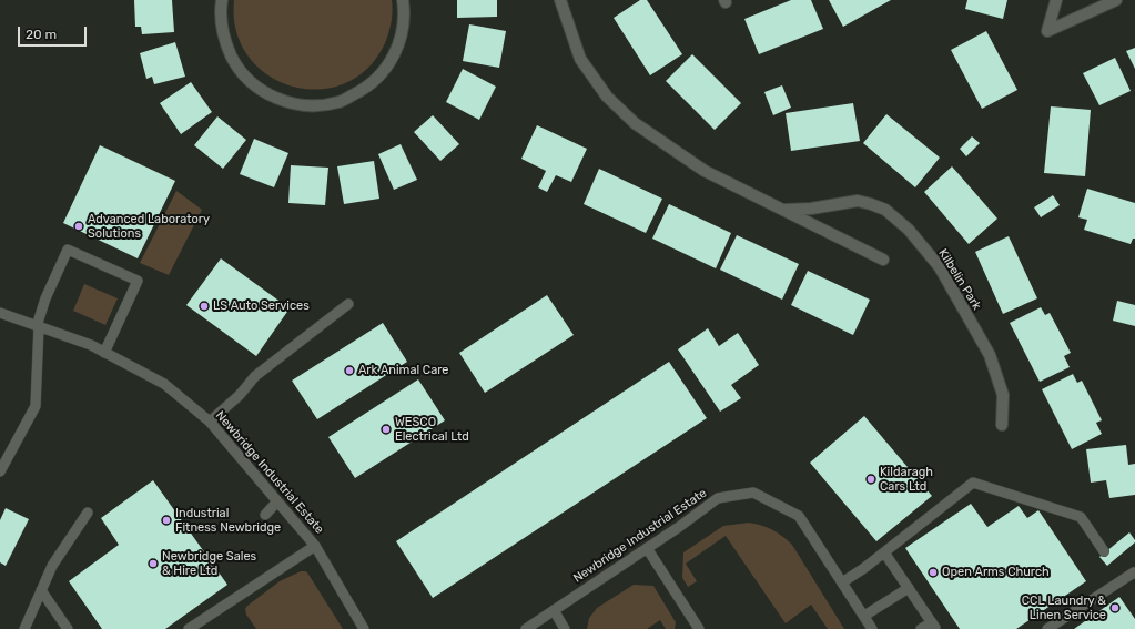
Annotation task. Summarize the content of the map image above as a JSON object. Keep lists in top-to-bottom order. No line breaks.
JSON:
{"streets":{"street":["Kilbelin Park"],"lane":["Newbridge Industrial Estate"]},"places":["Advanced Laboratory Solutions","LS Auto Services","Ark Animal Care","WESCO Electrical Ltd","Kildaragh Cars Ltd","Industrial Fitness Newbridge","Newbridge Sales & Hire Ltd","Open Arms Church","CCL Laundry & Linen Service"],"scale_bar":"20 m"}
